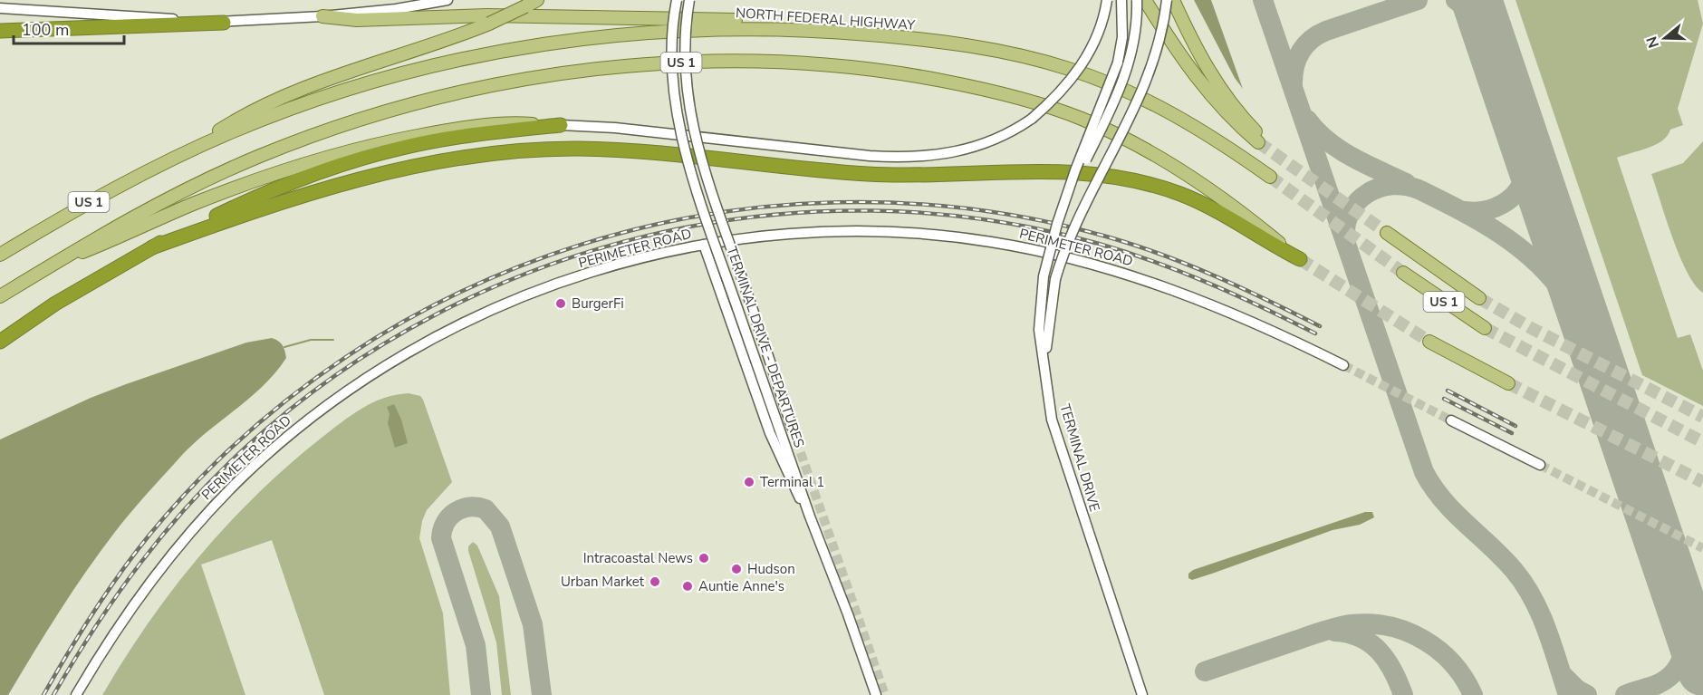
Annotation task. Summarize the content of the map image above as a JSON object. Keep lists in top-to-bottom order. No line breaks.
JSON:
{"streets":{"main road":["NORTH FEDERAL HIGHWAY","US 1"],"street":["PERIMETER ROAD","TERMINAL DRIVE - DEPARTURES","TERMINAL DRIVE"]},"places":["BurgerFi","Terminal 1","Intracoastal News","Hudson","Urban Market","Auntie Anne's"],"scale_bar":"100 m","north":"left"}
